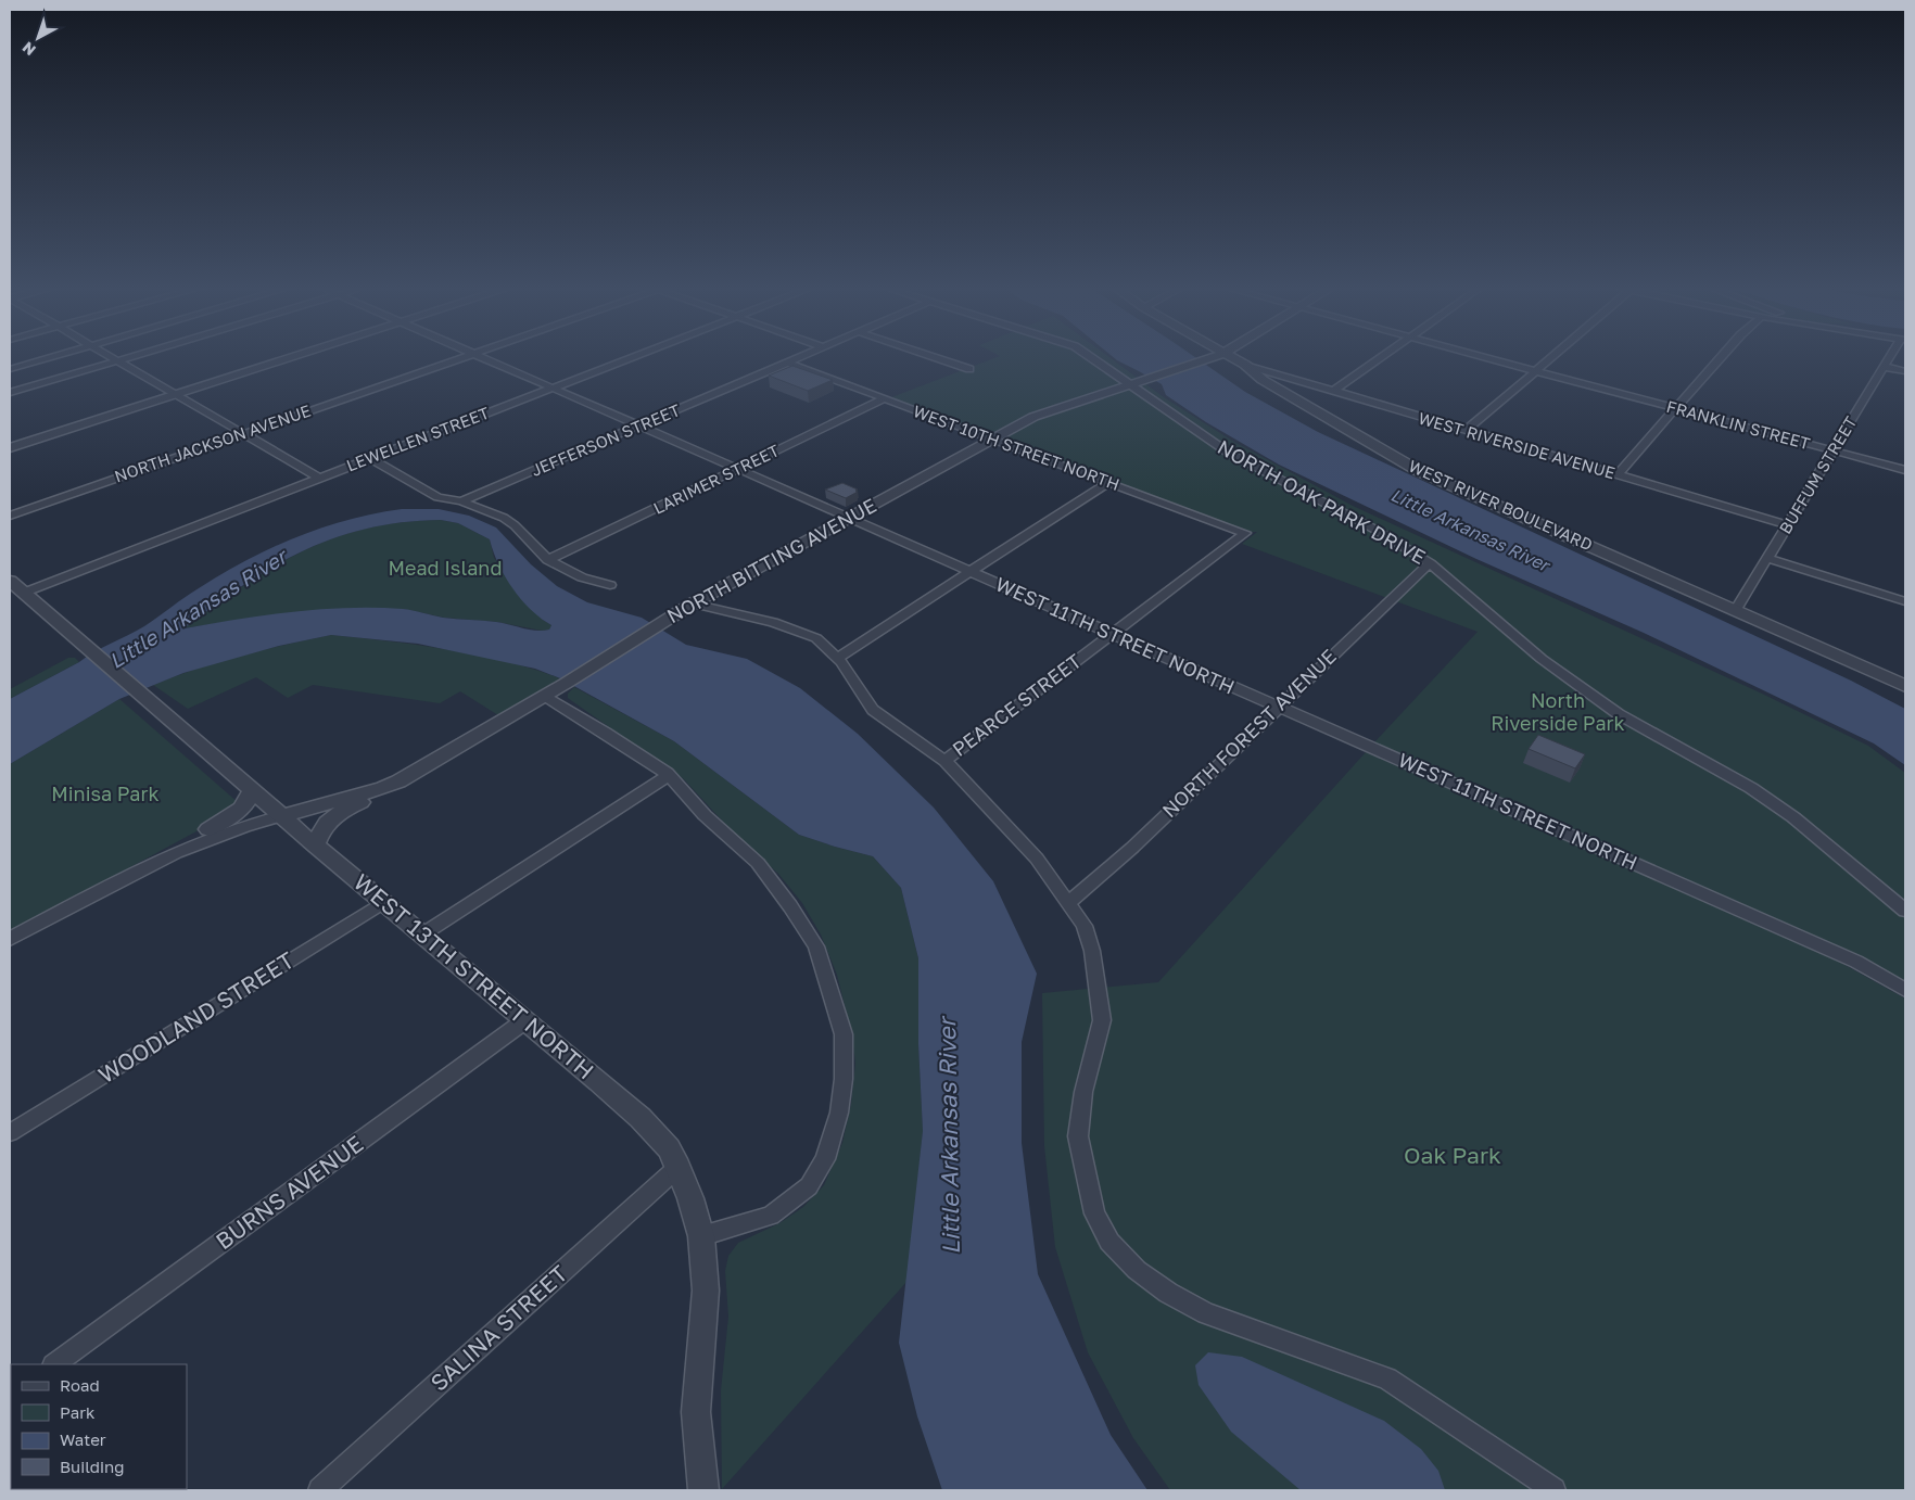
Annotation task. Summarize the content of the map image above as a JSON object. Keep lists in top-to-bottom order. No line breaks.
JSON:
{"streets":{"street":["FRANKLIN STREET","LEWELLEN STREET","JEFFERSON STREET","NORTH JACKSON AVENUE","WEST RIVERSIDE AVENUE","WEST 10TH STREET NORTH","BUFFUM STREET","LARIMER STREET","NORTH OAK PARK DRIVE","WEST RIVER BOULEVARD","NORTH BITTING AVENUE","WEST 11TH STREET NORTH","PEARCE STREET","NORTH FOREST AVENUE","WEST 13TH STREET NORTH","WOODLAND STREET","BURNS AVENUE","SALINA STREET"]},"crossings":[["FRANKLIN STREET","BUFFUM STREET"],["LEWELLEN STREET","WEST 11TH STREET NORTH"],["LEWELLEN STREET","WEST 13TH STREET NORTH"],["JEFFERSON STREET","WEST 10TH STREET NORTH"],["JEFFERSON STREET","WEST 11TH STREET NORTH"],["WEST RIVERSIDE AVENUE","BUFFUM STREET"],["WEST RIVERSIDE AVENUE","WEST RIVER BOULEVARD"],["WEST 10TH STREET NORTH","LARIMER STREET"],["WEST 10TH STREET NORTH","NORTH BITTING AVENUE"],["WEST 10TH STREET NORTH","PEARCE STREET"],["BUFFUM STREET","WEST RIVER BOULEVARD"],["LARIMER STREET","WEST 11TH STREET NORTH"],["NORTH OAK PARK DRIVE","NORTH BITTING AVENUE"],["NORTH OAK PARK DRIVE","NORTH FOREST AVENUE"],["NORTH BITTING AVENUE","WEST 11TH STREET NORTH"],["NORTH BITTING AVENUE","WEST 13TH STREET NORTH"],["WEST 11TH STREET NORTH","PEARCE STREET"],["WEST 11TH STREET NORTH","NORTH FOREST AVENUE"],["WEST 13TH STREET NORTH","WOODLAND STREET"],["WEST 13TH STREET NORTH","BURNS AVENUE"],["WEST 13TH STREET NORTH","SALINA STREET"]],"water":["Little Arkansas River"],"parks":["Mead Island","North Riverside Park","Minisa Park","Oak Park"],"legend":["Road","Park","Water","Building"],"north":"bottom left"}
